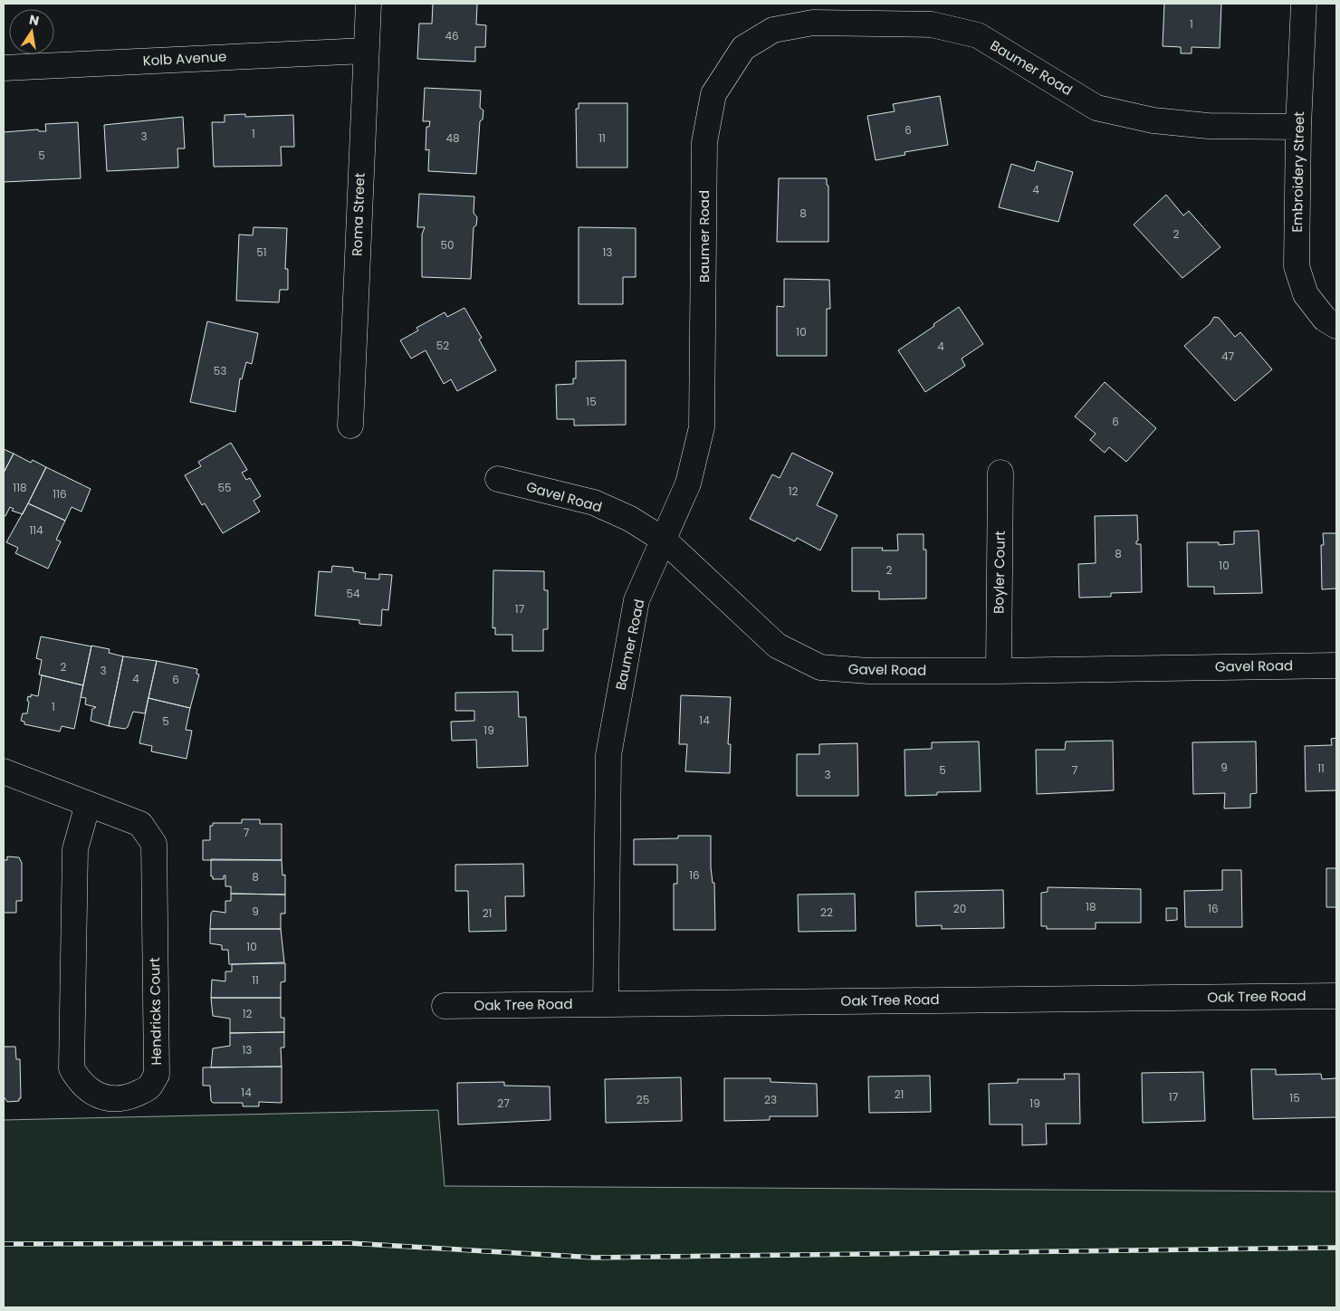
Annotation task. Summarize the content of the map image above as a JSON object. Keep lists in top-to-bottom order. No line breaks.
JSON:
{"streets":{"street":["Kolb Avenue","Baumer Road","Embroidery Street","Roma Street","Gavel Road","Boyler Court","Oak Tree Road","Hendricks Court"]},"crossings":[["Kolb Avenue","Roma Street"],["Baumer Road","Embroidery Street"],["Baumer Road","Gavel Road"],["Baumer Road","Oak Tree Road"],["Gavel Road","Boyler Court"]],"house_numbers":["1","46","6","1","3","48","11","5","4","8","2","50","51","13","10","52","4","47","53","15","6","118","55","12","116","114","8","10","2","54","17","2","3","4","6","1","14","5","19","9","11","5","7","3","7","16","8","18","20","16","9","22","21","10","11","12","13","14","21","17","15","25","23","27","19"],"north":"top"}
